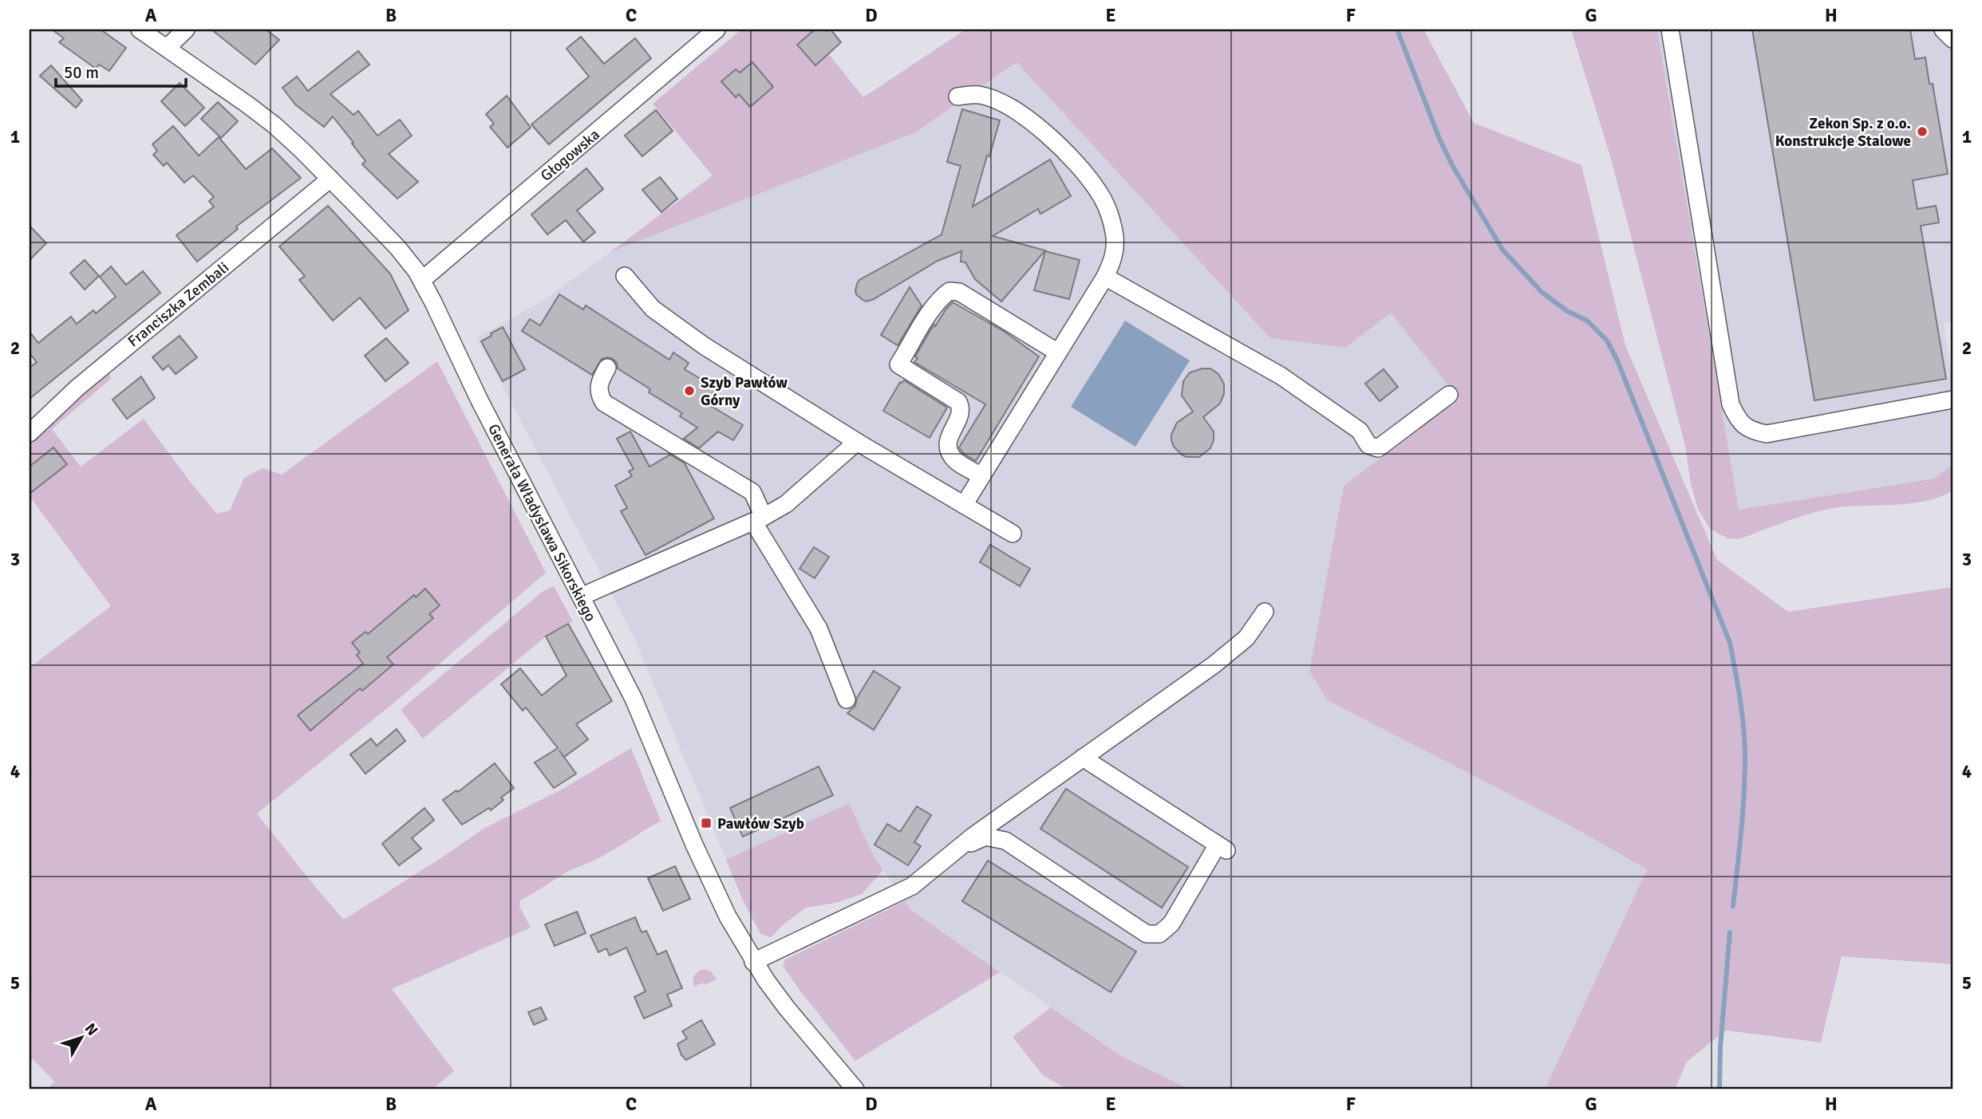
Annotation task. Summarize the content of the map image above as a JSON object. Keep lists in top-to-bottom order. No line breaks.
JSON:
{"streets":{"street":["Głogowska","Franciszka Zembali","Generała Władysława Sikorskiego"]},"crossings":[["Głogowska","Generała Władysława Sikorskiego"],["Franciszka Zembali","Generała Władysława Sikorskiego"]],"places":{"other":["Zekon Sp. z o.o. Konstrukcje Stalowe","Szyb Pawłów Górny"],"transit":["Pawłów Szyb"]},"scale_bar":"50 m","north":"top right","grid":{"columns":["A","B","C","D","E","F","G","H"],"rows":["1","2","3","4","5"]}}
